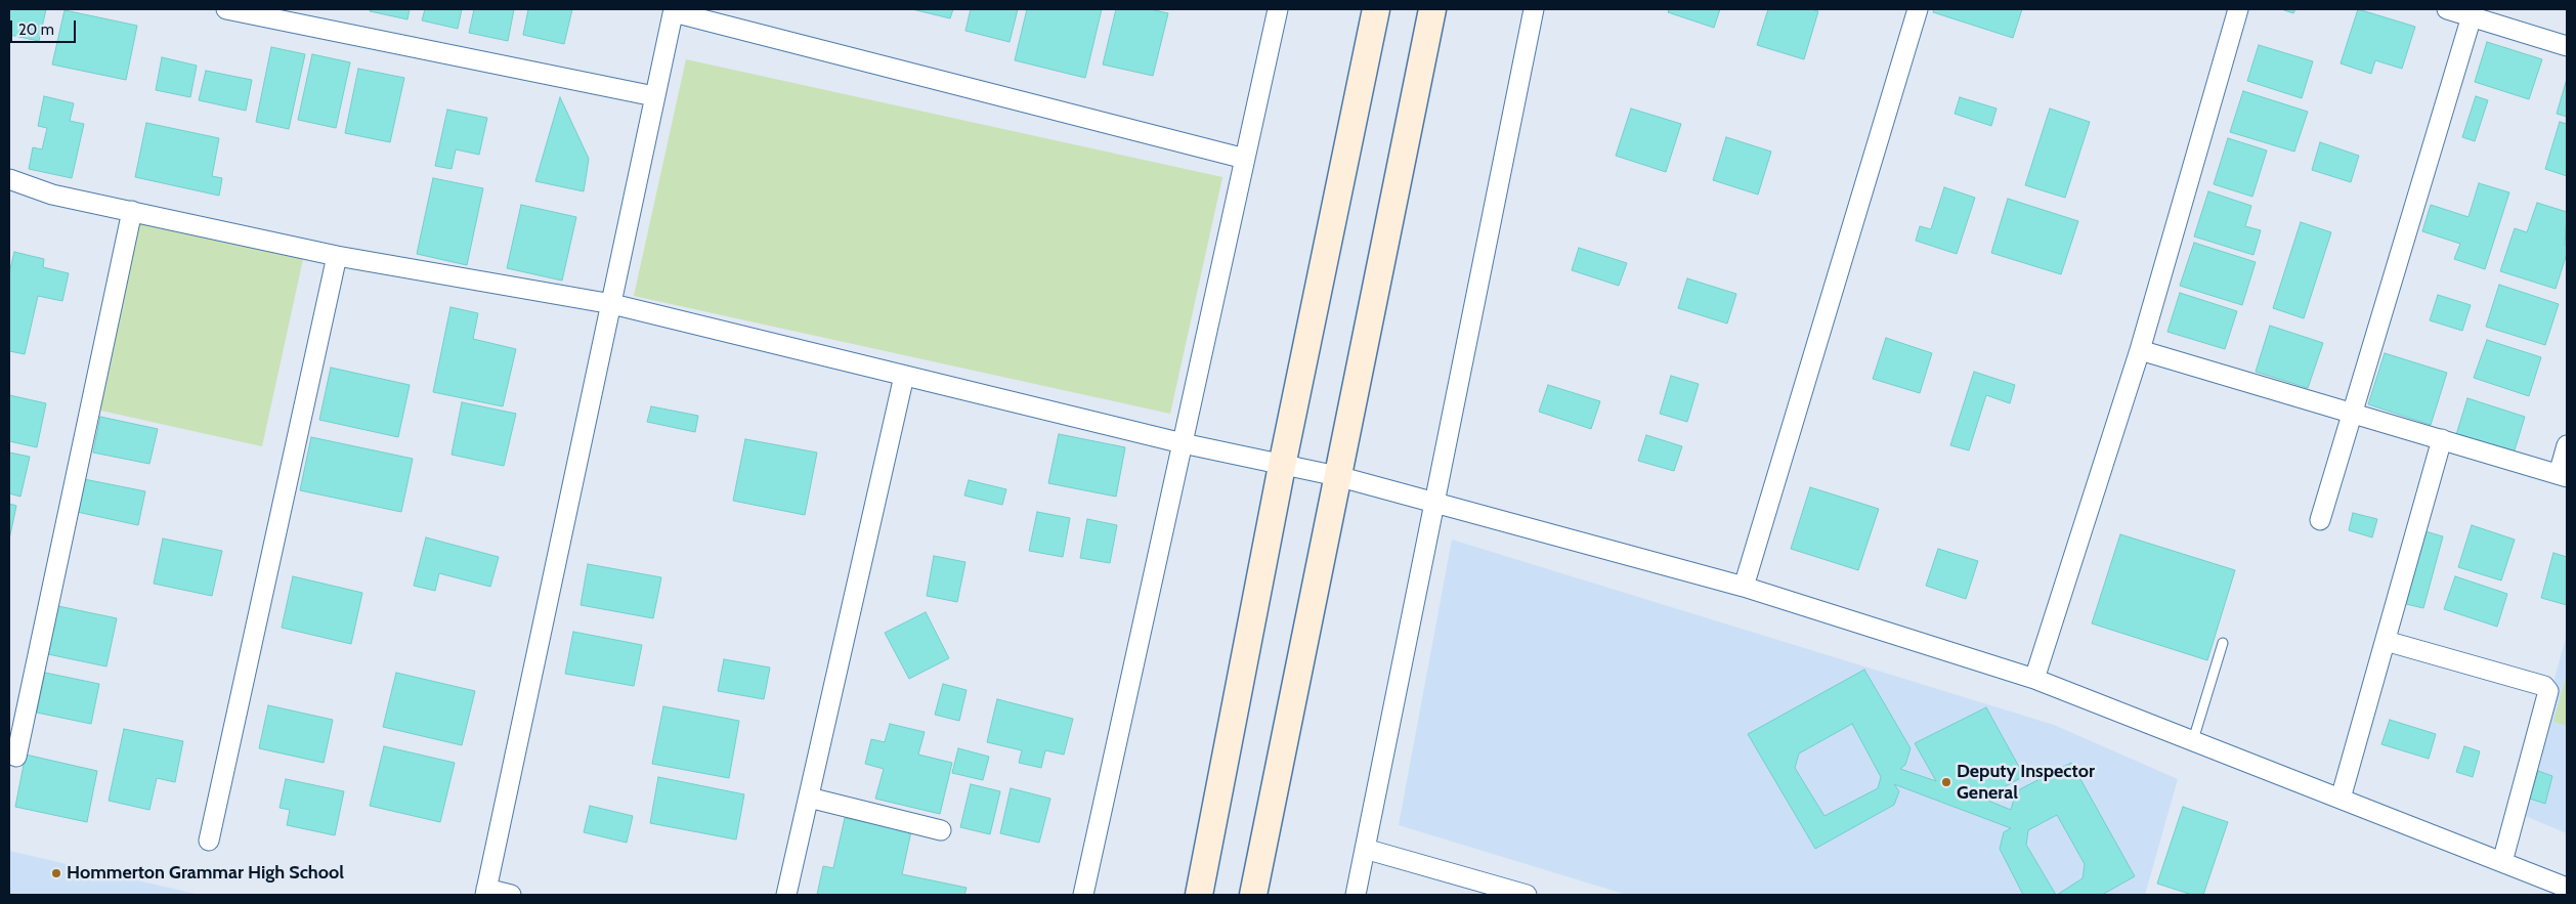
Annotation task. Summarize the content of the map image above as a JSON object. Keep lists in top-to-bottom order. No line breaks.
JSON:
{"places":["Deputy Inspector General","Hommerton Grammar High School"],"scale_bar":"20 m"}
